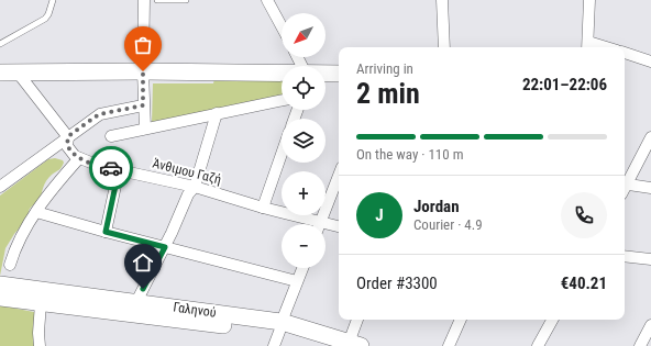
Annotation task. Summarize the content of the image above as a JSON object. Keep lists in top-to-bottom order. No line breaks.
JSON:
{"streets":{"street":["Άνθιμου Γαζή","Γαληνού"]},"north":"bottom left","page":{"map_buttons":["+","−"],"heading":["2 min","Arriving in","22:01–22:06"],"panel":["Jordan","Courier · 4.9","Order #3300","€40.21"],"bar":"On the way · 110 m","round":"J"}}
